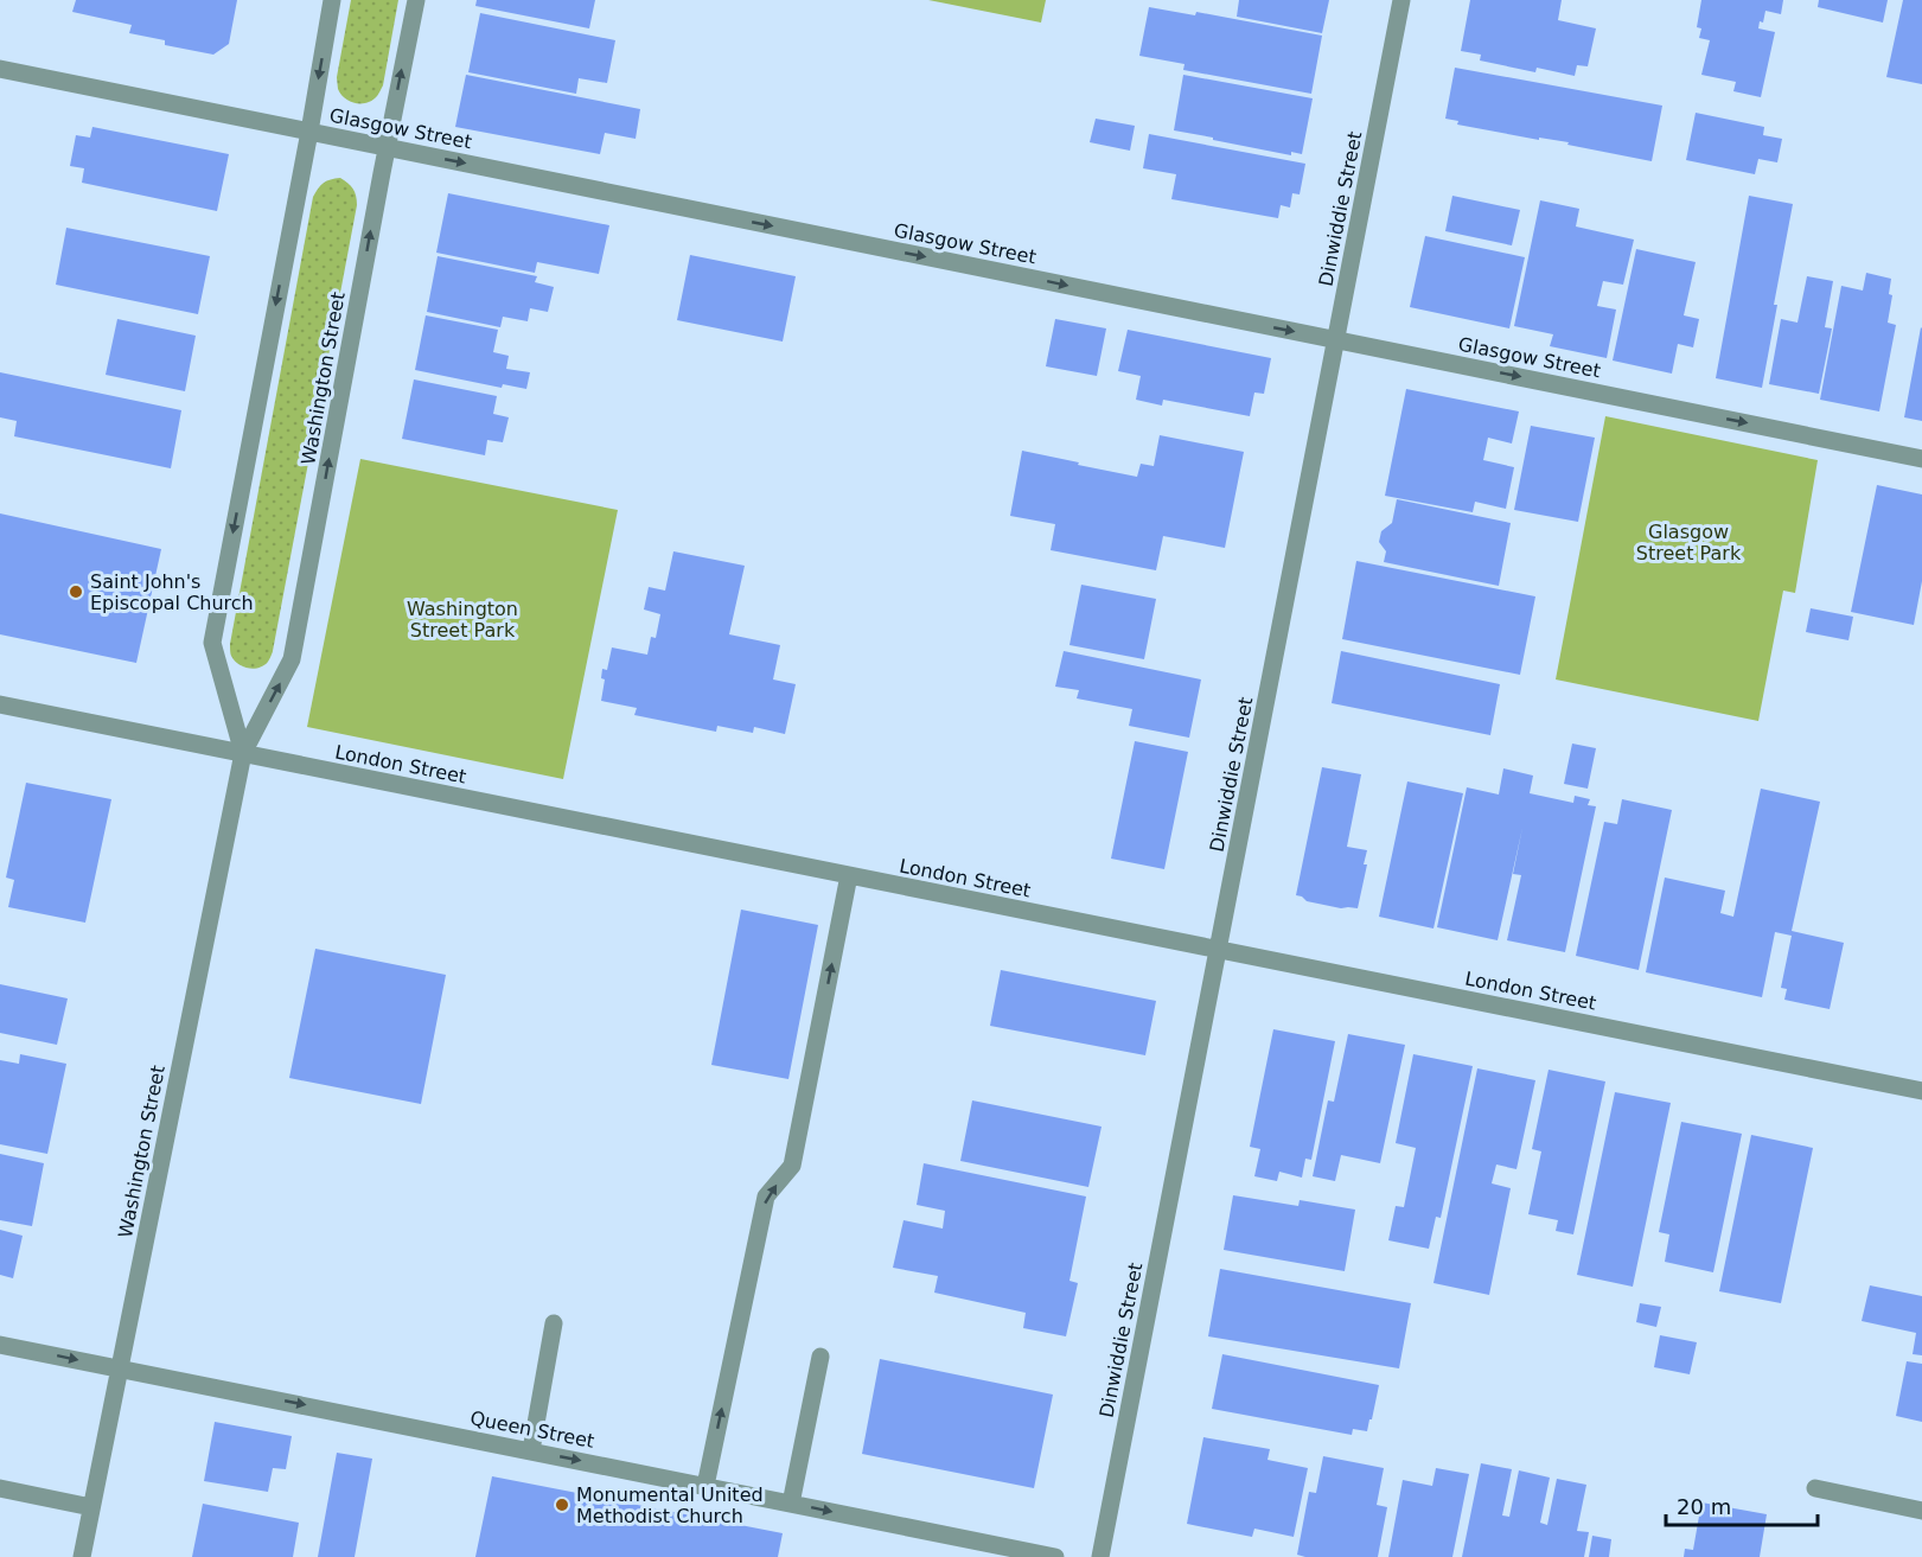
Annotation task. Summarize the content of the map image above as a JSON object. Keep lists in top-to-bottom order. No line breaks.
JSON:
{"streets":{"street":["Glasgow Street","Dinwiddie Street","Washington Street","London Street","Queen Street"]},"crossings":[["Glasgow Street","Dinwiddie Street"],["Glasgow Street","Washington Street"],["Dinwiddie Street","London Street"],["Washington Street","London Street"],["Washington Street","Queen Street"]],"one_way":["Glasgow Street","Queen Street"],"parks":["Glasgow Street Park","Washington Street Park"],"places":["Saint John's Episcopal Church","Monumental United Methodist Church"],"scale_bar":"20 m"}
